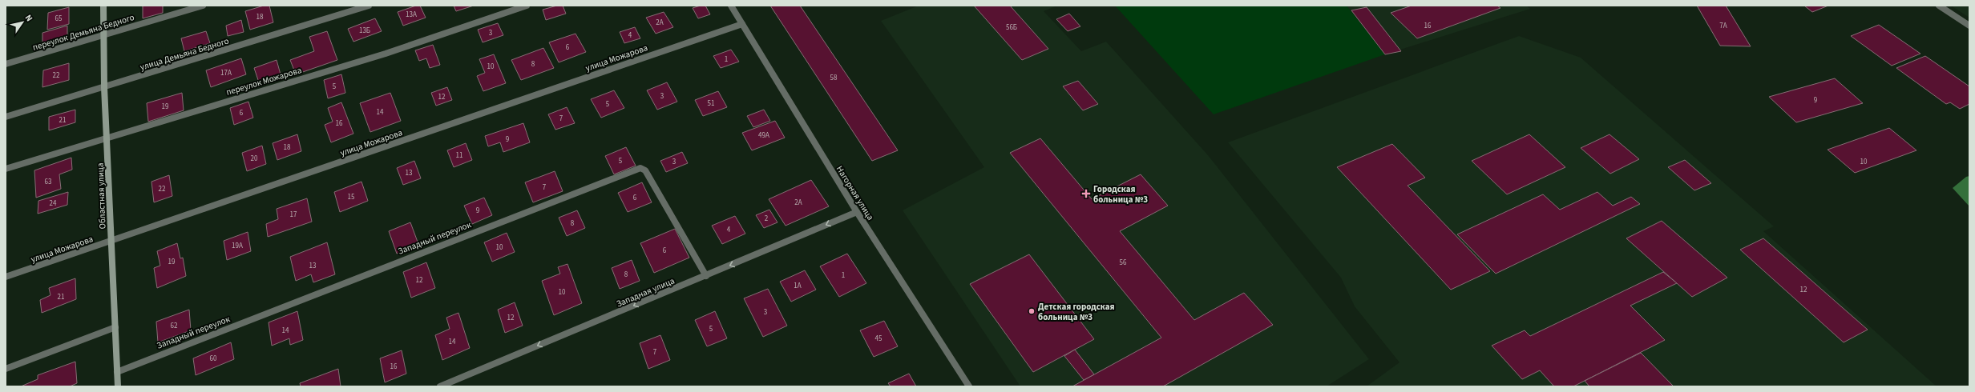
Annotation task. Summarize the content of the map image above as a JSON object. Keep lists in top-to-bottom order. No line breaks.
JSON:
{"streets":{"main road":["Областная улица"],"street":["переулок Демьяна Бедного","улица Демьяна Бедного","улица Можарова","переулок Можарова","Нагорная улица","Западный переулок","Западная улица"]},"crossings":[["переулок Демьяна Бедного","Областная улица"],["улица Демьяна Бедного","Областная улица"],["улица Можарова","Нагорная улица"],["улица Можарова","Областная улица"],["переулок Можарова","Областная улица"],["Нагорная улица","Западная улица"],["Областная улица","Западный переулок"],["Западный переулок","Западная улица"]],"one_way":["Западная улица"],"places":{"health":["Городская больница №3"],"other":["Детская городская больница №3"]},"house_numbers":["13А","18","65","2А","16","7А","56Б","13Б","3","4","6","1","8","10","17А","22","58","5","3","12","9","51","5","19","14","6","7","21","16","49А","9","18","11","20","5","3","10","13","63","7","22","15","6","2А","24","9","17","2","8","4","19А","10","6","19","56","13","8","1","12","1А","12","10","21","3","12","62","5","14","45","14","7","60","16"],"north":"top right"}
